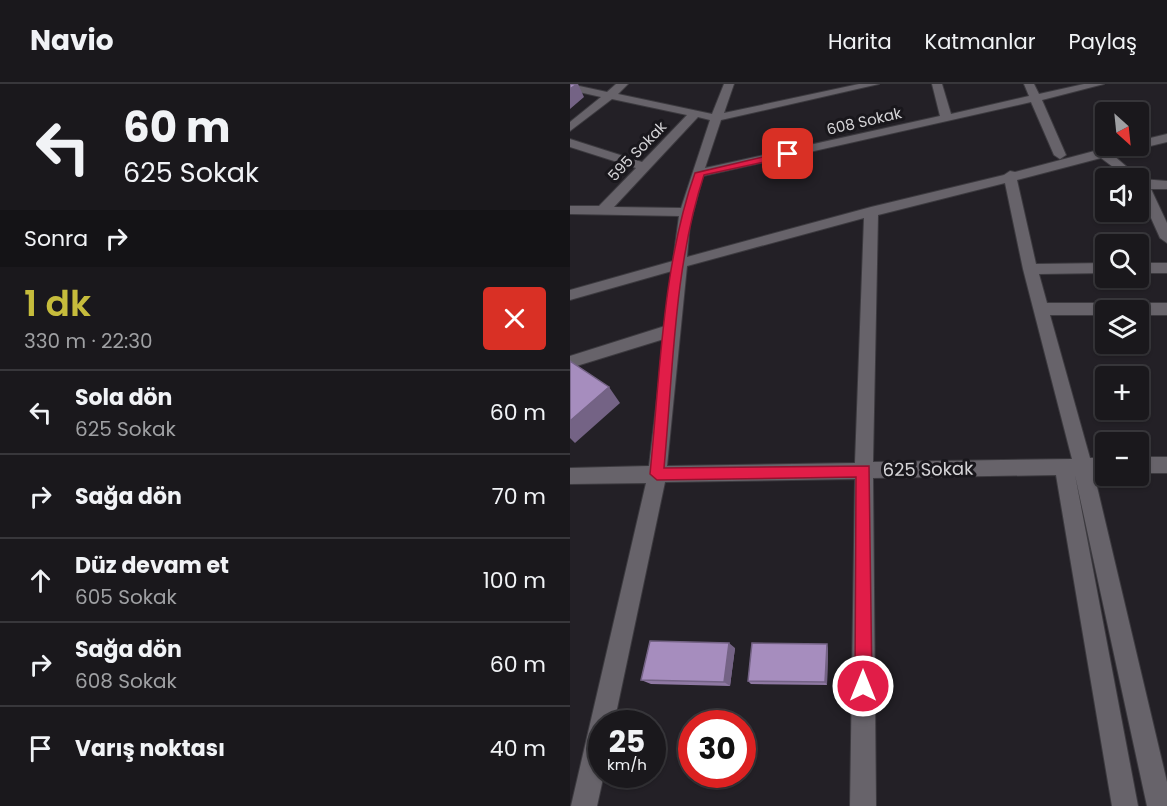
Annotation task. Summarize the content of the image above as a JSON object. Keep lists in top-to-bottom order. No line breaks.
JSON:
{"streets":{"street":["608 Sokak","595 Sokak","625 Sokak"]},"north":"bottom right","page":{"header":"Navio","nav":["Harita","Katmanlar","Paylaş"],"turn":["60 m","625 Sokak"],"map_buttons":["+","−"],"then":"Sonra","heading":["1 dk","330 m · 22:30"],"list":[{"name":"Sola dön","note":"625 Sokak","value":"60 m"},{"name":"Sağa dön","value":"70 m"},{"name":"Düz devam et","note":"605 Sokak","value":"100 m"},{"name":"Sağa dön","note":"608 Sokak","value":"60 m"},{"name":"Varış noktası","value":"40 m"}],"speed":"25 km/h","limit":"30"}}
